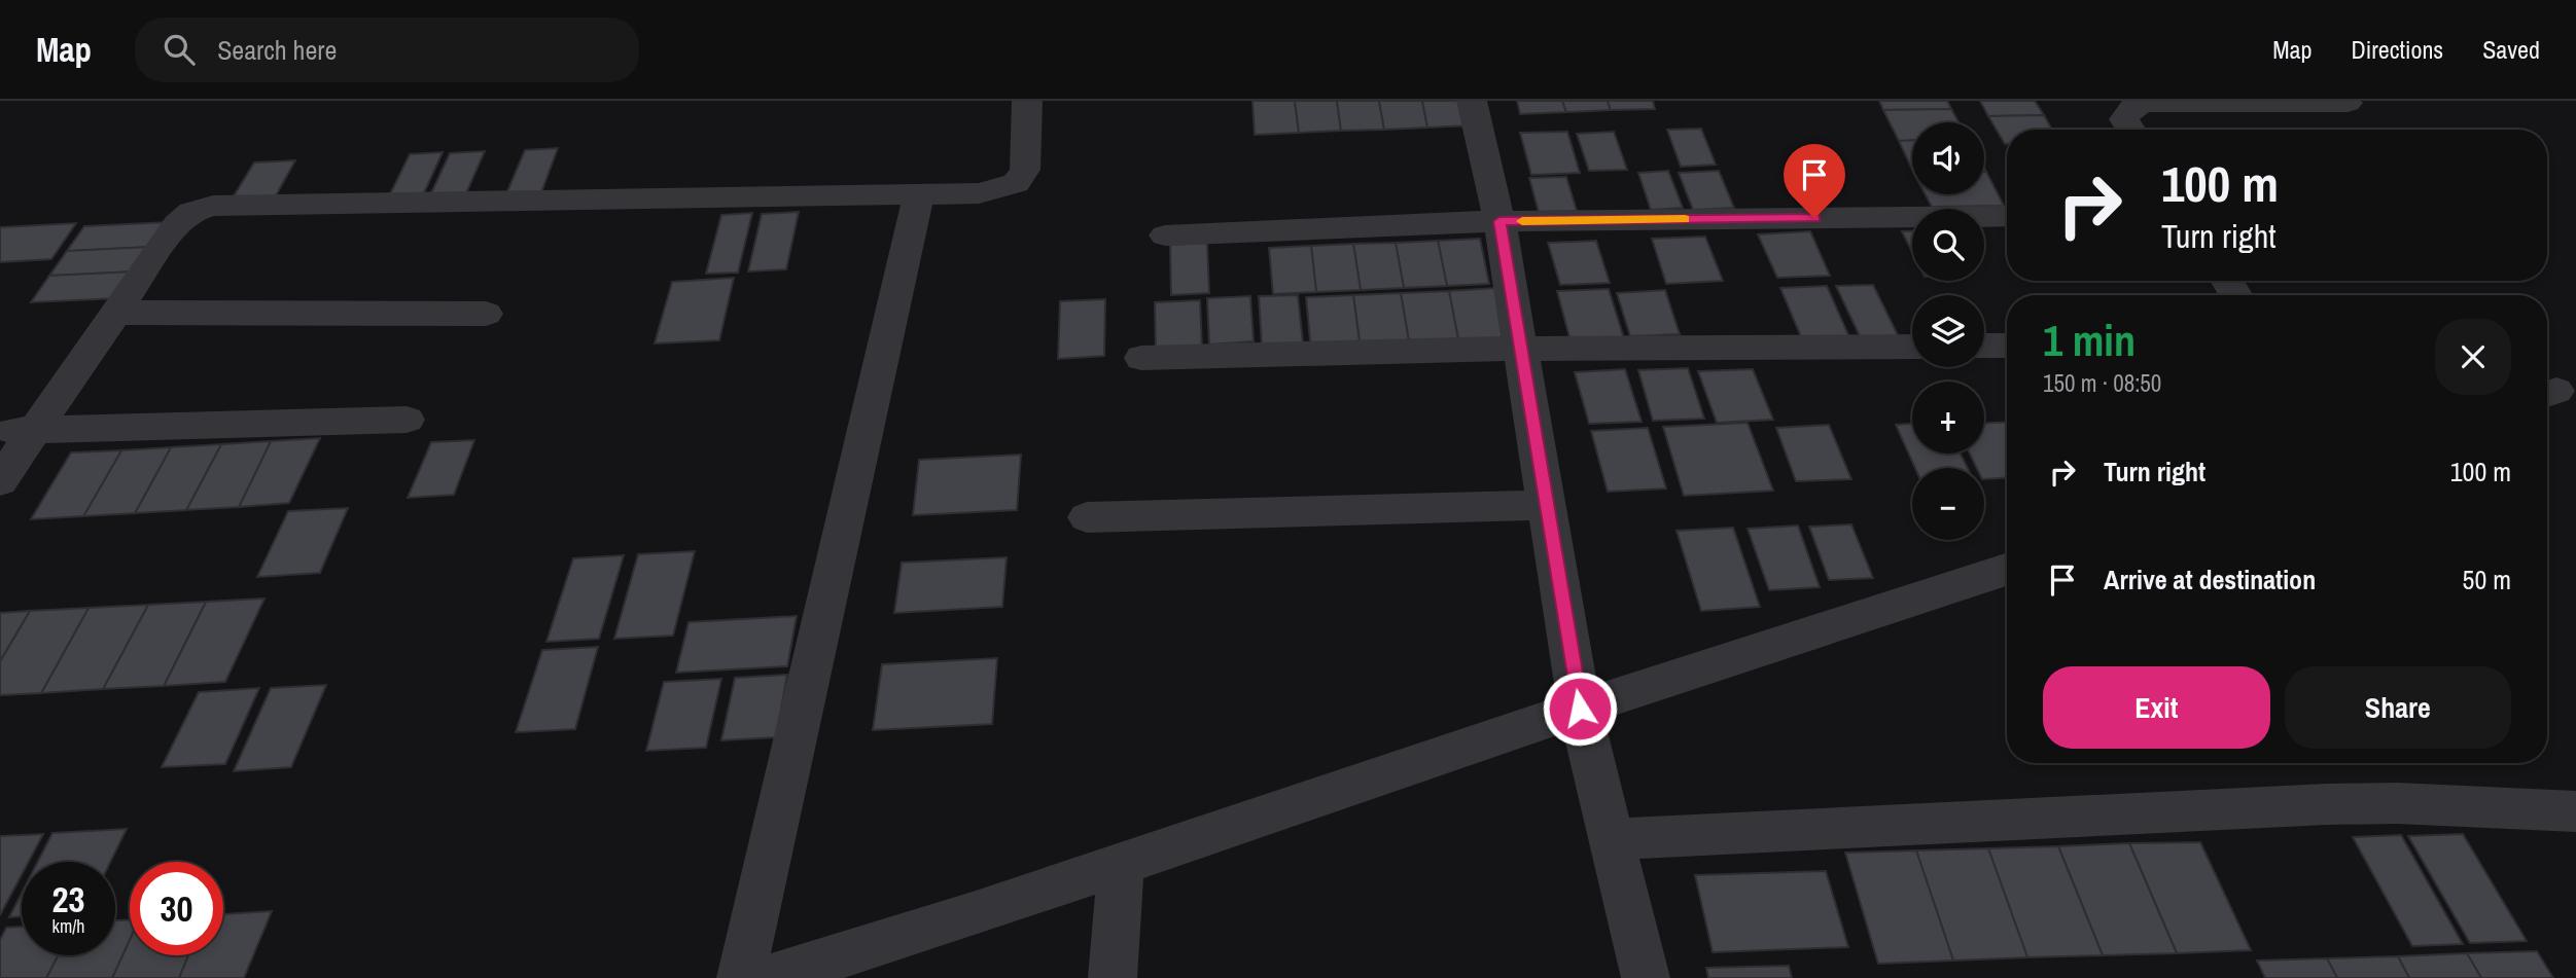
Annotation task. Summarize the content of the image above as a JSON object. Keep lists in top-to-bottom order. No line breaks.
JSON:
{"page":{"header":"Map","search":"Search here","nav":["Map","Directions","Saved"],"map_buttons":["+","−"],"turn":["100 m","Turn right"],"heading":["1 min","150 m · 08:50"],"list":[{"name":"Turn right","value":"100 m"},{"name":"Arrive at destination","value":"50 m"}],"buttons":["Exit","Share"],"speed":"23 km/h","limit":"30"}}
